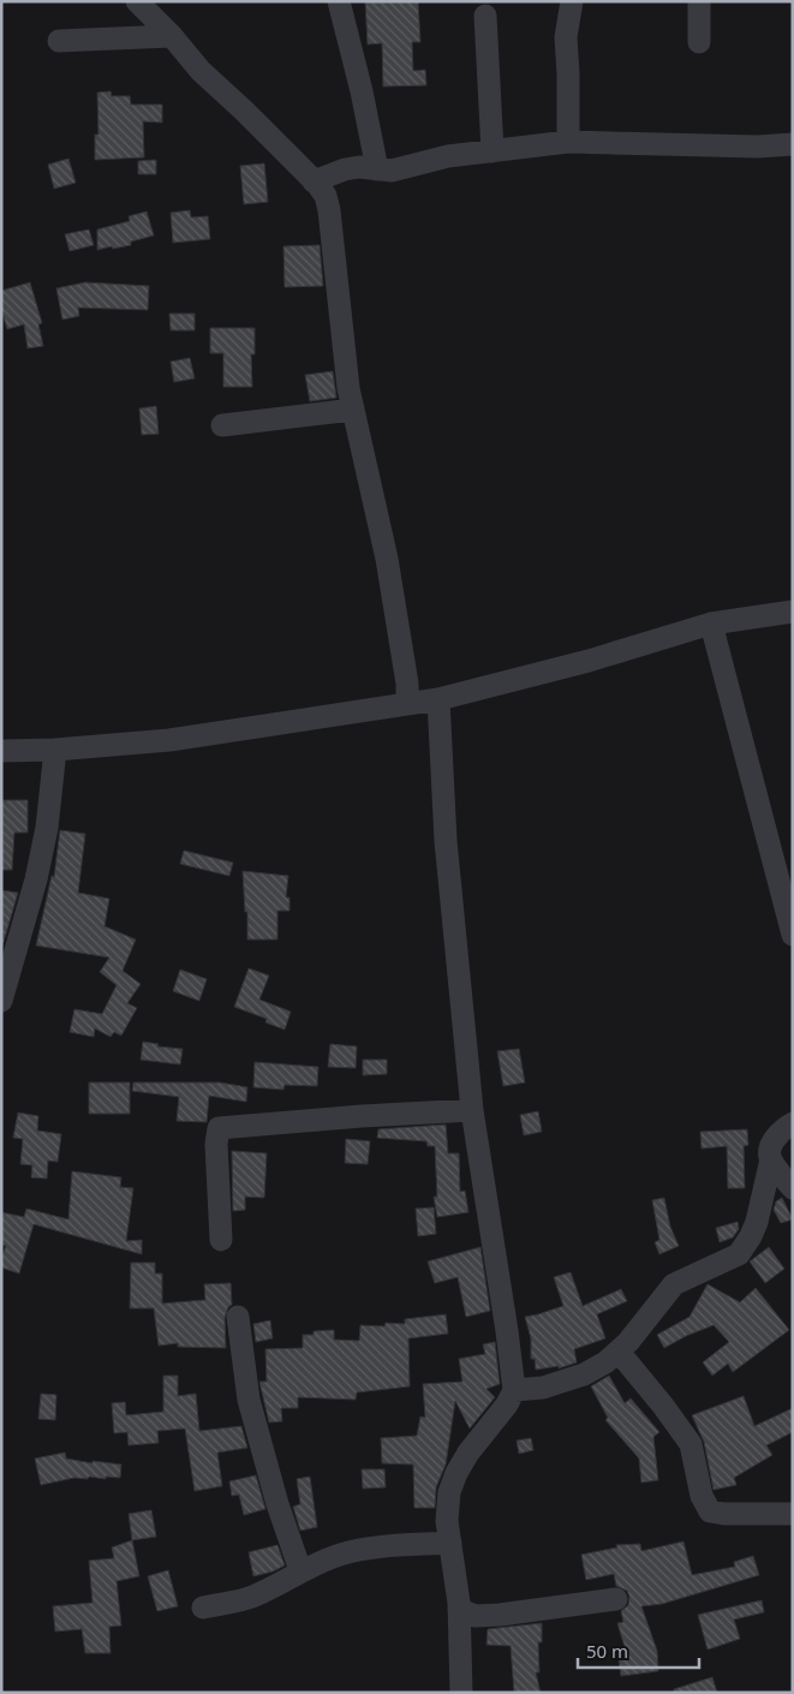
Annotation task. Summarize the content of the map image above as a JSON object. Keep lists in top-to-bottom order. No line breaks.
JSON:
{"scale_bar":"50 m"}
